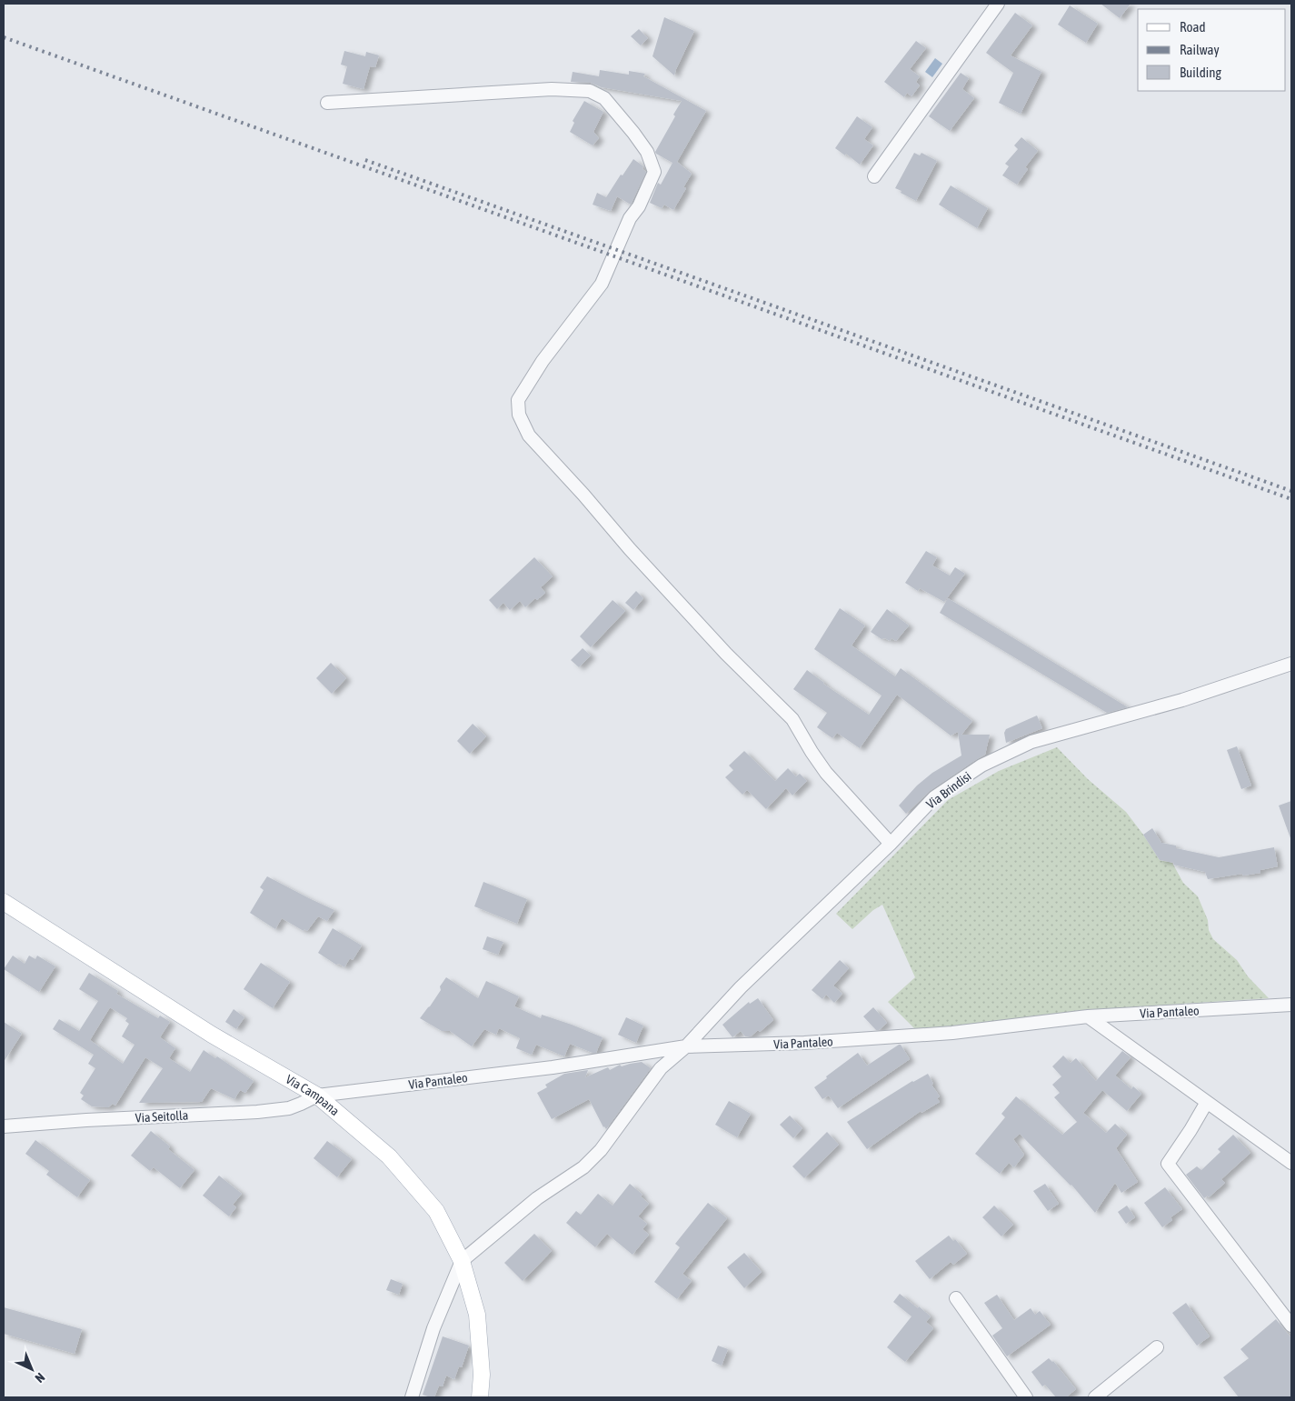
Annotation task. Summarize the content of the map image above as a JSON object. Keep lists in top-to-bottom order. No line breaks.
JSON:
{"streets":{"main road":["Via Campana"],"street":["Via Brindisi","Via Pantaleo","Via Seitolla"]},"crossings":[["Via Brindisi","Via Pantaleo"],["Via Brindisi","Via Campana"],["Via Pantaleo","Via Campana"],["Via Pantaleo","Via Seitolla"],["Via Campana","Via Seitolla"]],"legend":["Road","Railway","Building"],"north":"bottom right"}
